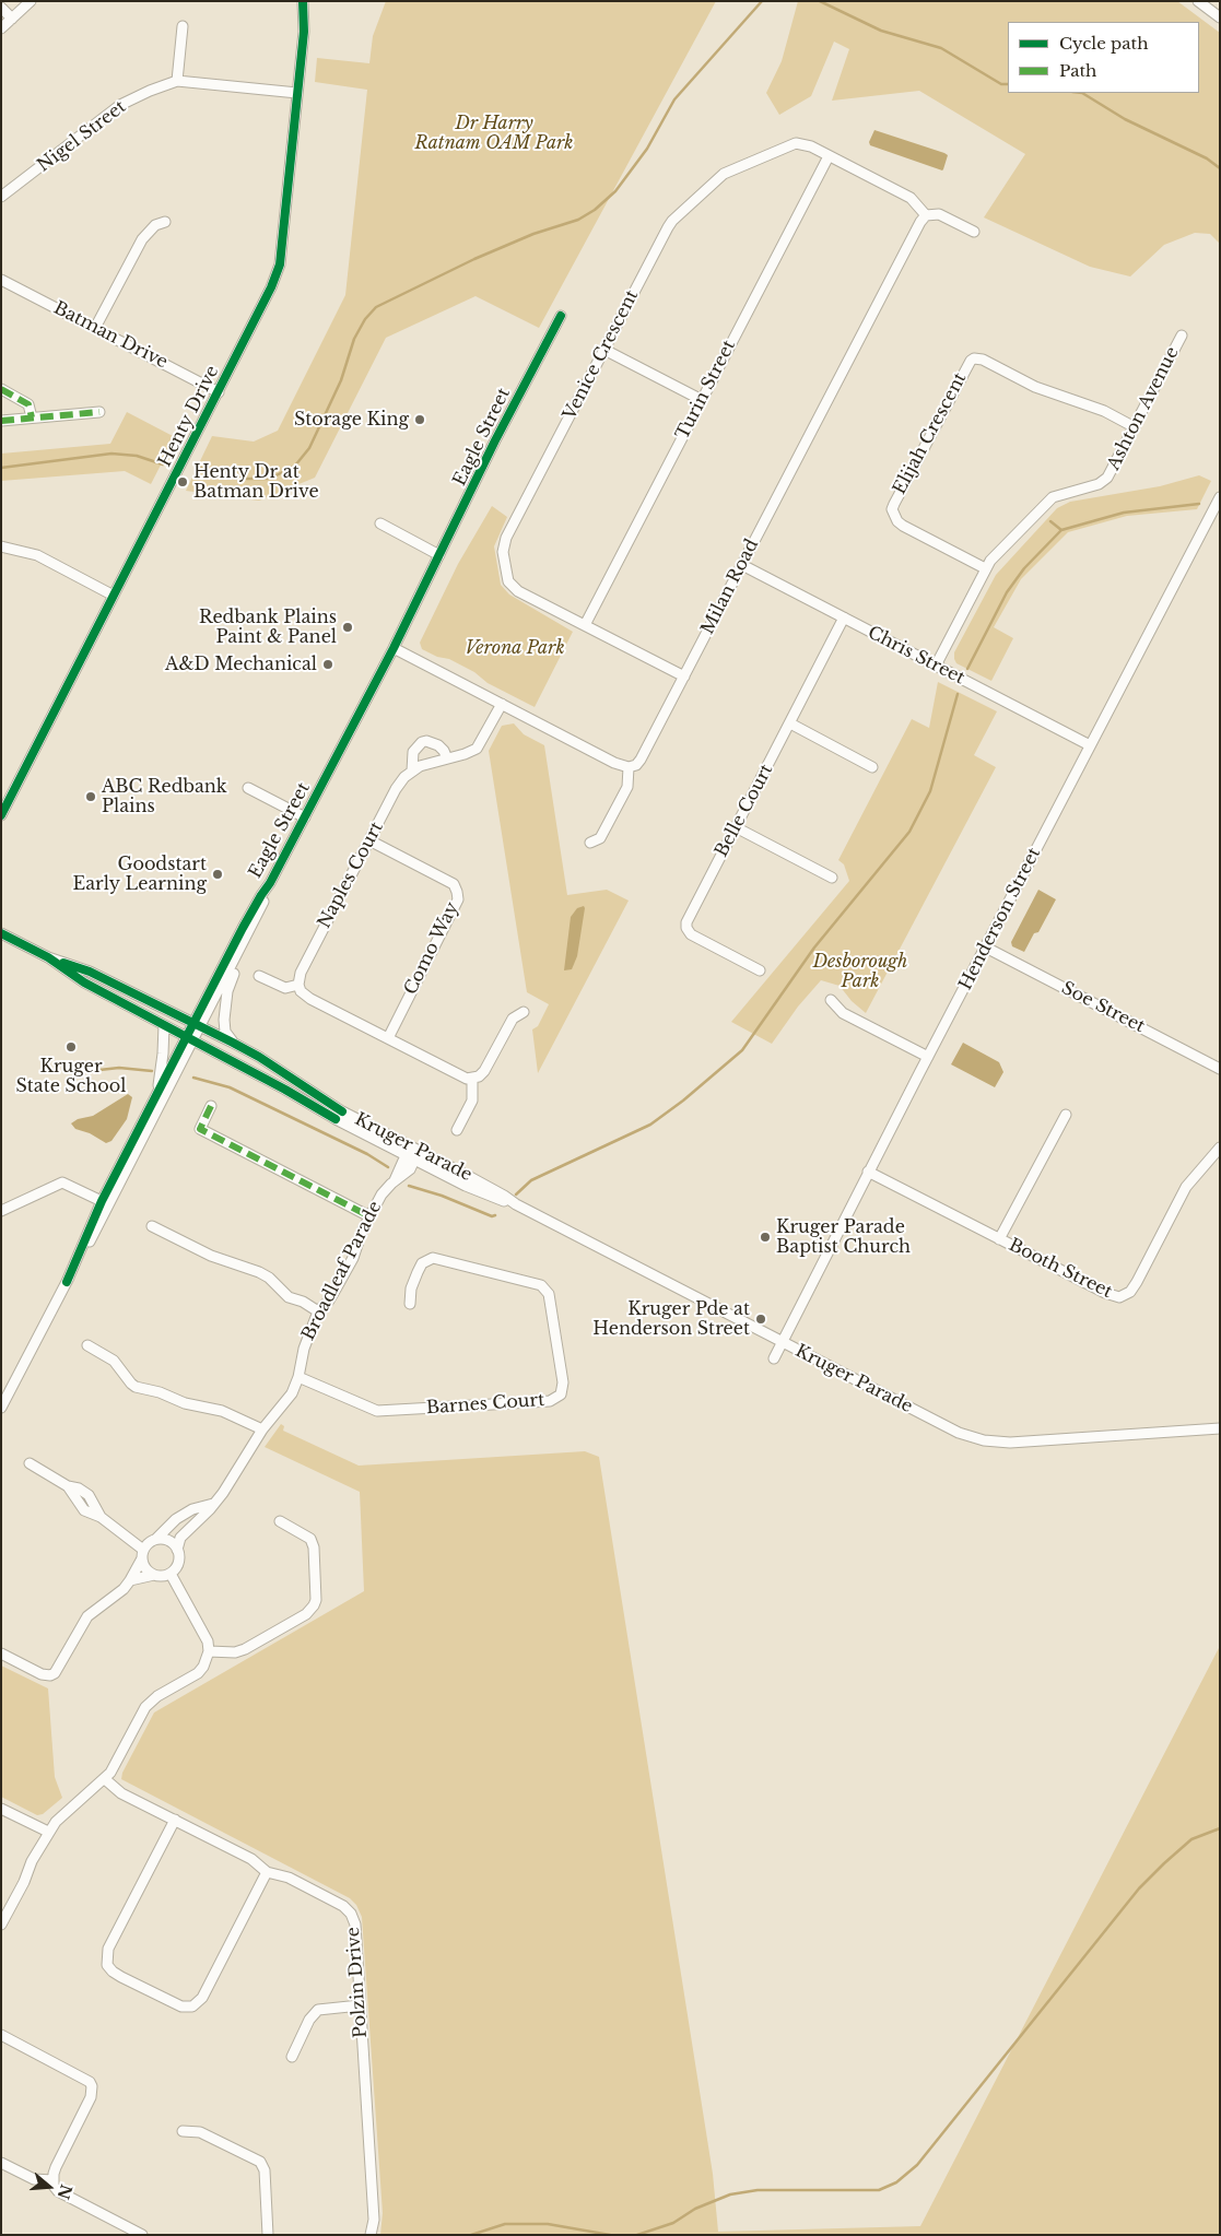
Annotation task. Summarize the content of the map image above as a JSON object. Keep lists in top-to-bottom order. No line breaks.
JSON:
{"streets":{"street":["Nigel Street","Batman Drive","Venice Crescent","Turin Street","Ashton Avenue","Henty Drive","Elijah Crescent","Eagle Street","Milan Road","Chris Street","Belle Court","Naples Court","Henderson Street","Como Way","Soe Street","Kruger Parade","Booth Street","Broadleaf Parade","Barnes Court","Polzin Drive"]},"crossings":[["Nigel Street","Henty Drive"],["Batman Drive","Henty Drive"],["Venice Crescent","Turin Street"],["Venice Crescent","Milan Road"],["Ashton Avenue","Elijah Crescent"],["Ashton Avenue","Chris Street"],["Eagle Street","Kruger Parade"],["Milan Road","Chris Street"],["Chris Street","Belle Court"],["Chris Street","Henderson Street"],["Naples Court","Como Way"],["Henderson Street","Soe Street"],["Henderson Street","Kruger Parade"],["Henderson Street","Booth Street"],["Kruger Parade","Broadleaf Parade"],["Broadleaf Parade","Barnes Court"]],"parks":["Dr Harry Ratnam OAM Park","Verona Park","Desborough Park"],"places":["Storage King","Henty Dr at Batman Drive","Redbank Plains Paint & Panel","A&D Mechanical","ABC Redbank Plains","Goodstart Early Learning","Kruger State School","Kruger Parade Baptist Church","Kruger Pde at Henderson Street"],"legend":["Cycle path","Path"],"north":"right"}
